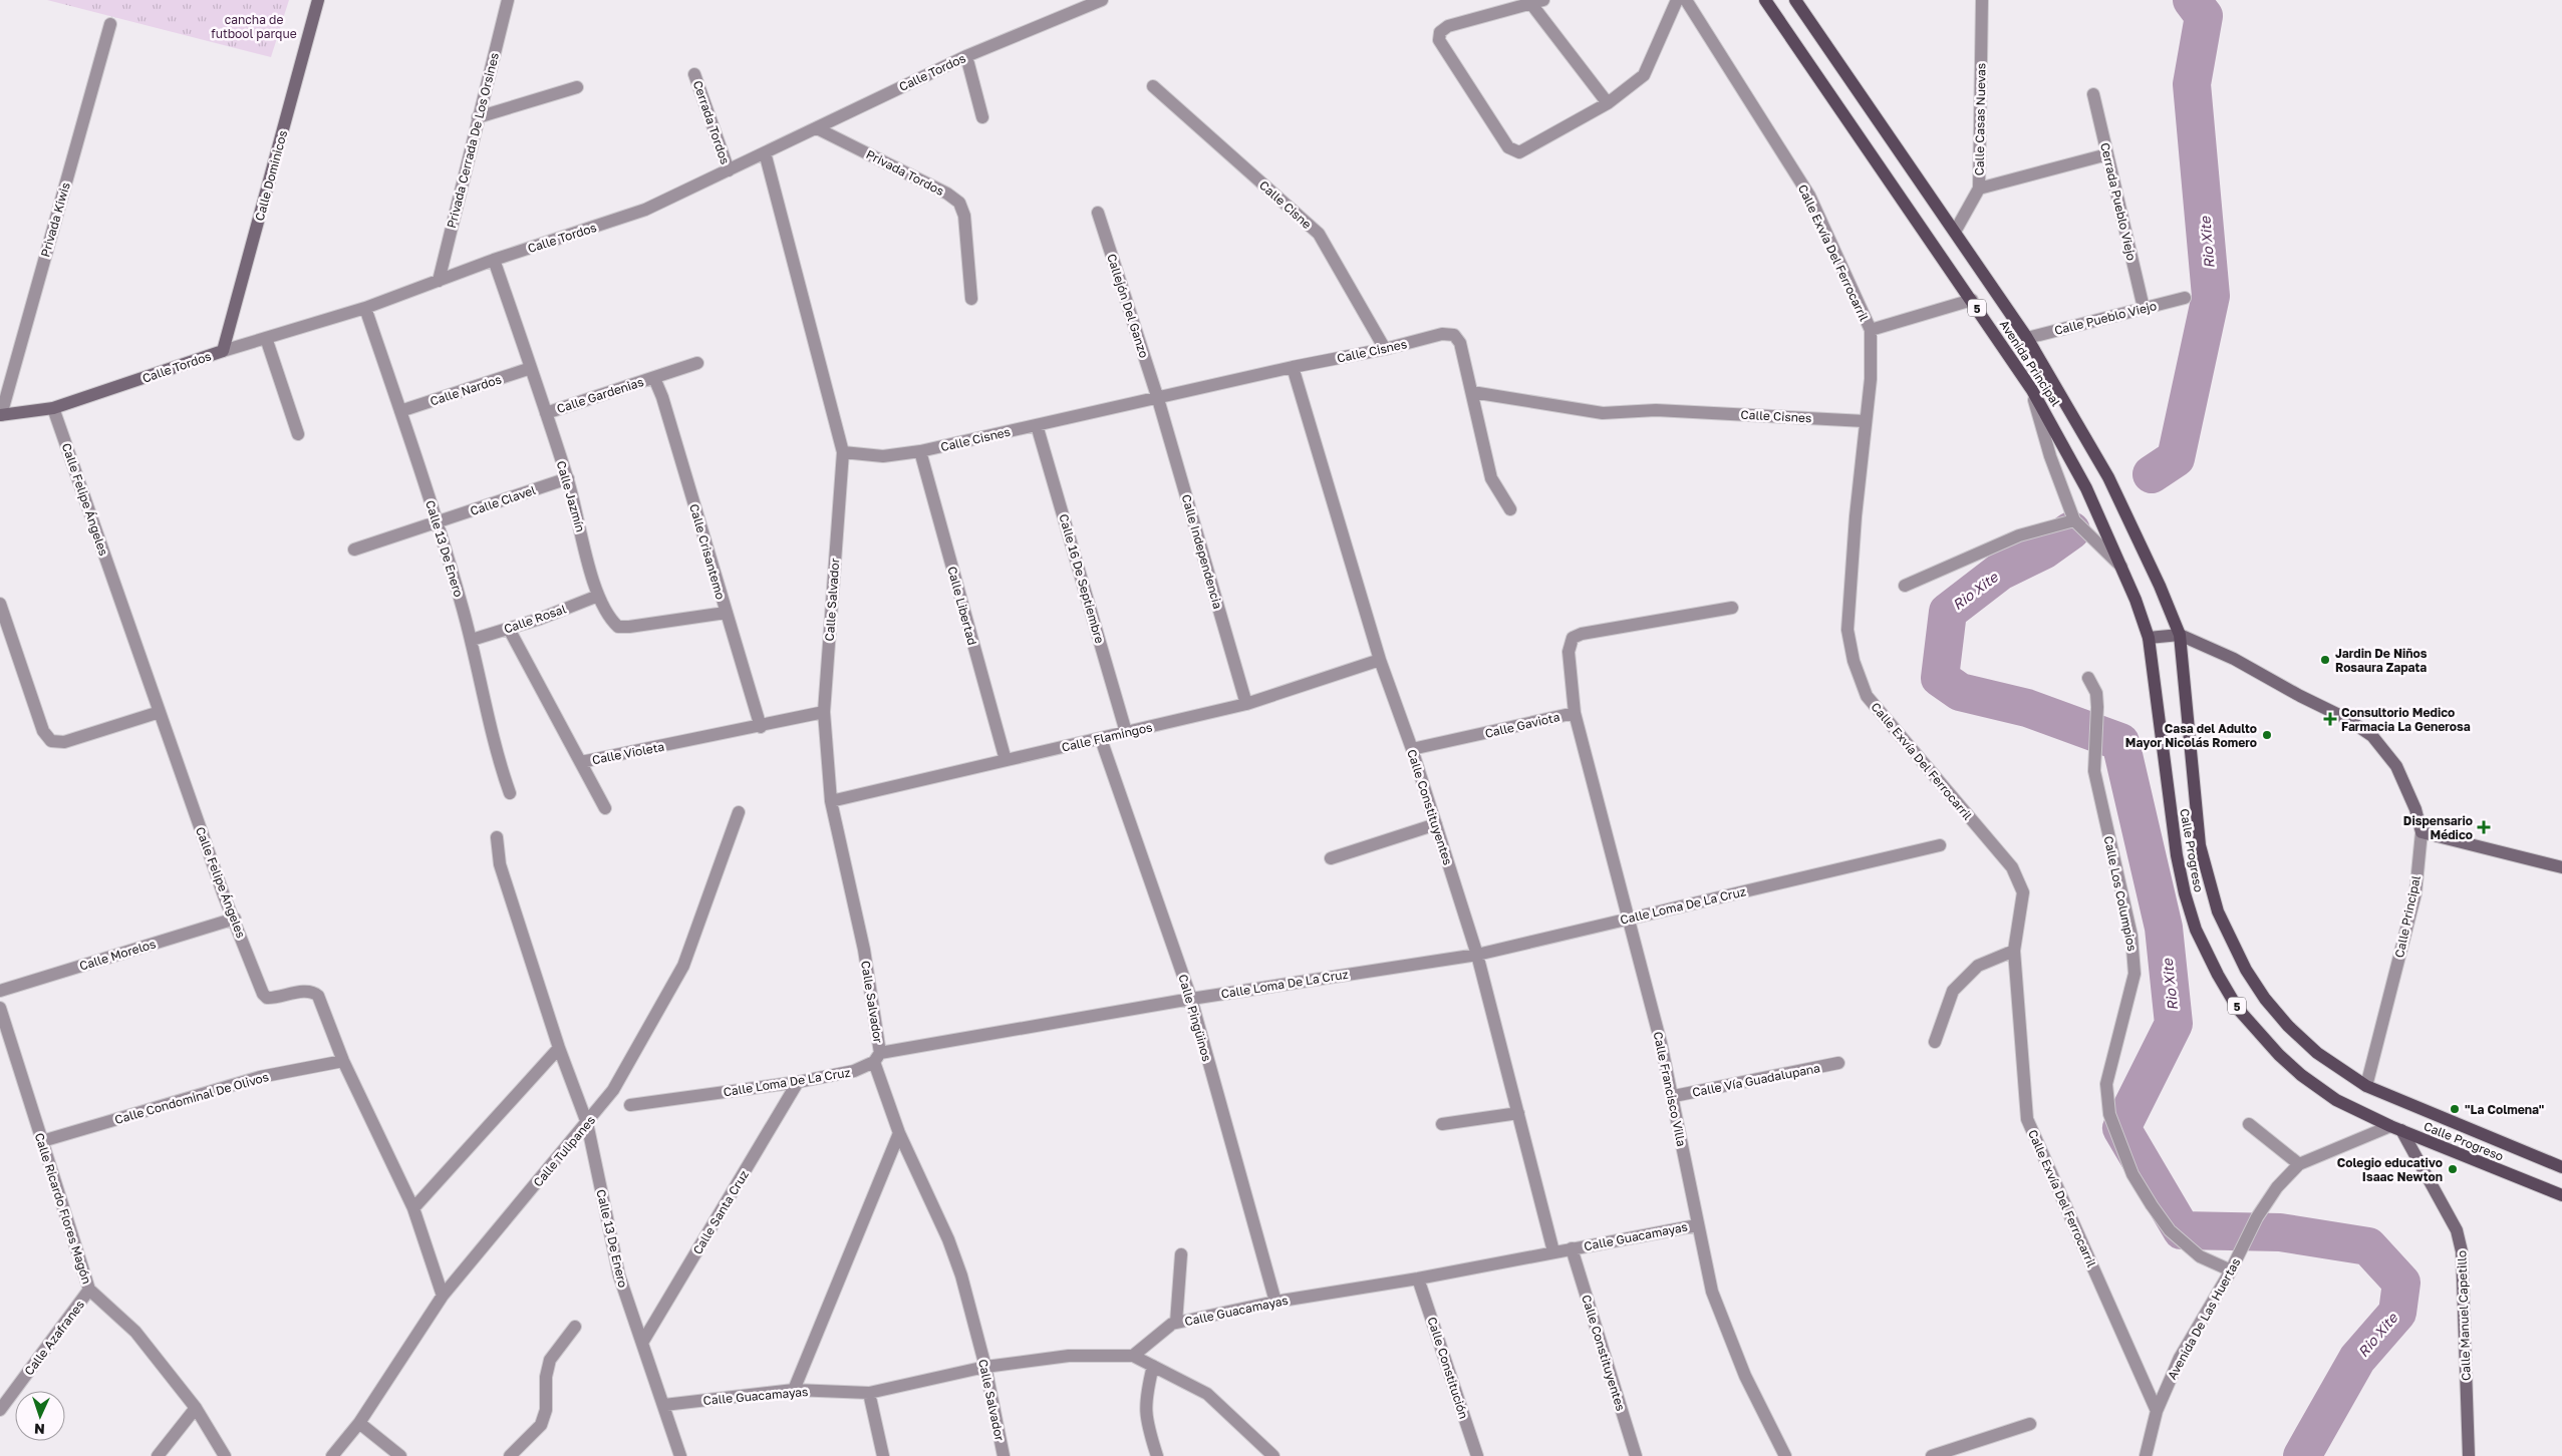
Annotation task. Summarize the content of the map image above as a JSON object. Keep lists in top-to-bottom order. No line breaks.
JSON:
{"streets":{"main road":["5","Avenida Principal","Calle Progreso"],"street":["Calle Tordos","Calle Casas Nuevas","Cerrada Tordos","Privada Cerrada De Los Orsines","Privada Tordos","Calle Dominicos","Cerrada Pueblo Viejo","Calle Cisne","Privada Kiwis","Calle Exvía Del Ferrocarril","Callejón Del Ganzo","Calle Pueblo Viejo","Calle Cisnes","Calle Nardos","Calle Gardenias","Calle Jazmín","Calle Felipe Ángeles","Calle Clavel","Calle 13 De Enero","Calle Crisantemo","Calle Independencia","Calle 16 De Septiembre","Calle Salvador","Calle Libertad","Calle Rosal","Calle Gaviota","Calle Flamingos","Calle Violeta","Calle Constituyentes","Calle Los Columpios","Calle Loma De La Cruz","Calle Principal","Calle Morelos","Calle Pingüinos","Calle Vía Guadalupana","Calle Francisco Villa","Calle Condominal De Olivos","Calle Tulipanes","Calle Ricardo Flores Magón","Calle Santa Cruz","Calle Guacamayas","Calle Manuel Capetillo","Avenida De Las Huertas","Calle Azafranes","Calle Constitución"]},"crossings":[["Calle Tordos","Cerrada Tordos"],["Calle Tordos","Privada Cerrada De Los Orsines"],["Calle Tordos","Privada Tordos"],["Calle Tordos","Calle Dominicos"],["Calle Tordos","Privada Kiwis"],["Calle Tordos","Calle Jazmín"],["Calle Tordos","Calle Felipe Ángeles"],["Calle Tordos","Calle 13 De Enero"],["Calle Tordos","Calle Salvador"],["Calle Casas Nuevas","Avenida Principal"],["Cerrada Pueblo Viejo","Calle Pueblo Viejo"],["Calle Cisne","Calle Cisnes"],["Calle Exvía Del Ferrocarril","Calle Cisnes"],["Calle Exvía Del Ferrocarril","Avenida De Las Huertas"],["Callejón Del Ganzo","Calle Cisnes"],["Callejón Del Ganzo","Calle Independencia"],["Calle Pueblo Viejo","Avenida Principal"],["Calle Cisnes","Calle Independencia"],["Calle Cisnes","Calle 16 De Septiembre"],["Calle Cisnes","Calle Salvador"],["Calle Cisnes","Calle Libertad"],["Calle Cisnes","Calle Constituyentes"],["Avenida Principal","Calle Progreso"],["Avenida Principal","Calle Principal"],["Calle Nardos","Calle Jazmín"],["Calle Nardos","Calle 13 De Enero"],["Calle Gardenias","Calle Jazmín"],["Calle Gardenias","Calle Crisantemo"],["Calle Jazmín","Calle Clavel"],["Calle Jazmín","Calle Crisantemo"],["Calle Jazmín","Calle Rosal"],["Calle Felipe Ángeles","Calle Morelos"],["Calle Felipe Ángeles","Calle Condominal De Olivos"],["Calle Felipe Ángeles","Calle Tulipanes"],["Calle Clavel","Calle 13 De Enero"],["Calle 13 De Enero","Calle Rosal"],["Calle 13 De Enero","Calle Tulipanes"],["Calle 13 De Enero","Calle Santa Cruz"],["Calle 13 De Enero","Calle Guacamayas"],["Calle Crisantemo","Calle Violeta"],["Calle Independencia","Calle Flamingos"],["Calle 16 De Septiembre","Calle Flamingos"],["Calle Salvador","Calle Flamingos"],["Calle Salvador","Calle Violeta"],["Calle Salvador","Calle Loma De La Cruz"],["Calle Salvador","Calle Guacamayas"],["Calle Libertad","Calle Flamingos"],["Calle Rosal","Calle Violeta"],["Calle Gaviota","Calle Constituyentes"],["Calle Gaviota","Calle Francisco Villa"],["Calle Flamingos","Calle Constituyentes"],["Calle Flamingos","Calle Pingüinos"],["Calle Constituyentes","Calle Loma De La Cruz"],["Calle Constituyentes","Calle Guacamayas"],["Calle Progreso","Calle Principal"],["Calle Progreso","Calle Manuel Capetillo"],["Calle Los Columpios","Avenida De Las Huertas"],["Calle Loma De La Cruz","Calle Pingüinos"],["Calle Loma De La Cruz","Calle Francisco Villa"],["Calle Loma De La Cruz","Calle Santa Cruz"],["Calle Pingüinos","Calle Guacamayas"],["Calle Vía Guadalupana","Calle Francisco Villa"],["Calle Francisco Villa","Calle Guacamayas"],["Calle Condominal De Olivos","Calle Ricardo Flores Magón"],["Calle Ricardo Flores Magón","Calle Azafranes"],["Calle Guacamayas","Calle Constitución"]],"water":["Rio Xite"],"parks":["cancha de futbool parque"],"places":{"other":["Jardin De Niños Rosaura Zapata","Casa del Adulto Mayor Nicolás Romero","\"La Colmena\"","Colegio educativo Isaac Newton"],"health":["Consultorio Medico Farmacia La Generosa","Dispensario Médico"]},"north":"bottom"}
